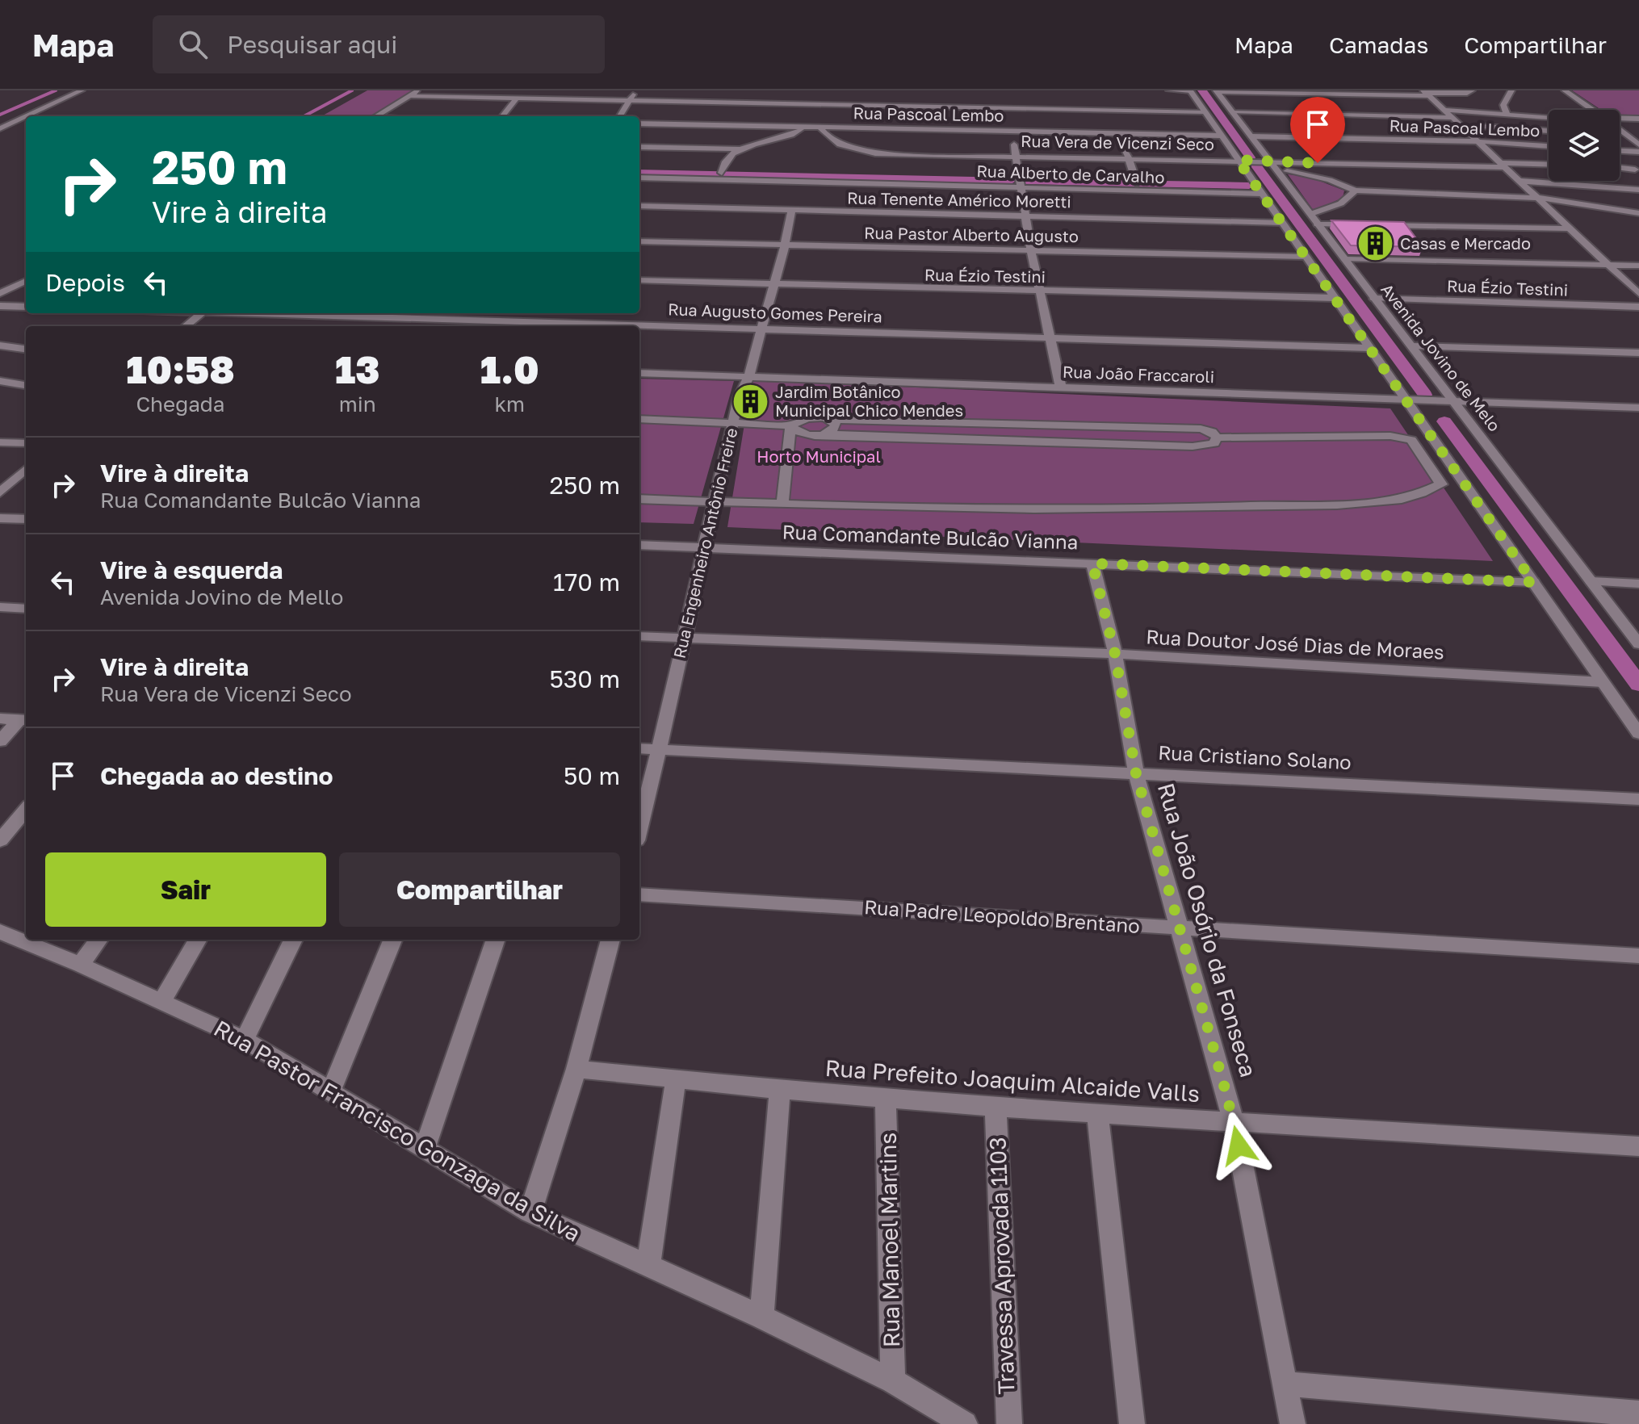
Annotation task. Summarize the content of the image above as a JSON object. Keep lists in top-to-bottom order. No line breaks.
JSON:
{"streets":{"street":["Rua Pascoal Lembo","Rua Vera de Vicenzi Seco","Rua Alberto de Carvalho","Rua Tenente Américo Moretti","Rua Pastor Alberto Augusto","Rua Ézio Testini","Rua Augusto Gomes Pereira","Avenida Jovino de Melo","Rua João Fraccaroli","Rua Comandante Bulcão Vianna","Rua Engenheiro Antônio Freire","Rua Doutor José Dias de Moraes","Rua Cristiano Solano","Rua Padre Leopoldo Brentano","Rua João Osório da Fonseca","Rua Prefeito Joaquim Alcaide Valls","Rua Pastor Francisco Gonzaga da Silva","Rua Manoel Martins","Travessa Aprovada 1103"]},"crossings":[["Rua Pascoal Lembo","Rua Vera de Vicenzi Seco"],["Rua Pascoal Lembo","Avenida Jovino de Melo"],["Rua Vera de Vicenzi Seco","Avenida Jovino de Melo"],["Rua Tenente Américo Moretti","Rua Engenheiro Antônio Freire"],["Rua Pastor Alberto Augusto","Rua Engenheiro Antônio Freire"],["Rua Ézio Testini","Avenida Jovino de Melo"],["Rua Ézio Testini","Rua Engenheiro Antônio Freire"],["Rua Augusto Gomes Pereira","Rua Engenheiro Antônio Freire"],["Avenida Jovino de Melo","Rua João Fraccaroli"],["Rua João Fraccaroli","Rua Engenheiro Antônio Freire"],["Rua Comandante Bulcão Vianna","Rua Engenheiro Antônio Freire"],["Rua Comandante Bulcão Vianna","Rua João Osório da Fonseca"],["Rua Engenheiro Antônio Freire","Rua Doutor José Dias de Moraes"],["Rua Engenheiro Antônio Freire","Rua Cristiano Solano"],["Rua Doutor José Dias de Moraes","Rua João Osório da Fonseca"],["Rua Cristiano Solano","Rua João Osório da Fonseca"],["Rua Padre Leopoldo Brentano","Rua João Osório da Fonseca"],["Rua João Osório da Fonseca","Rua Prefeito Joaquim Alcaide Valls"],["Rua Prefeito Joaquim Alcaide Valls","Rua Manoel Martins"],["Rua Prefeito Joaquim Alcaide Valls","Travessa Aprovada 1103"],["Rua Pastor Francisco Gonzaga da Silva","Rua Manoel Martins"]],"parks":["Horto Municipal"],"places":{"building":["Casas e Mercado","Jardim Botânico Municipal Chico Mendes"]},"page":{"header":"Mapa","search":"Pesquisar aqui","nav":["Mapa","Camadas","Compartilhar"],"turn":["250 m","Vire à direita"],"then":"Depois","eta":["10:58","Chegada","13","min","1.0","km"],"list":[{"name":"Vire à direita","note":"Rua Comandante Bulcão Vianna","value":"250 m"},{"name":"Vire à esquerda","note":"Avenida Jovino de Mello","value":"170 m"},{"name":"Vire à direita","note":"Rua Vera de Vicenzi Seco","value":"530 m"},{"name":"Chegada ao destino","value":"50 m"}],"buttons":["Sair","Compartilhar"]}}
